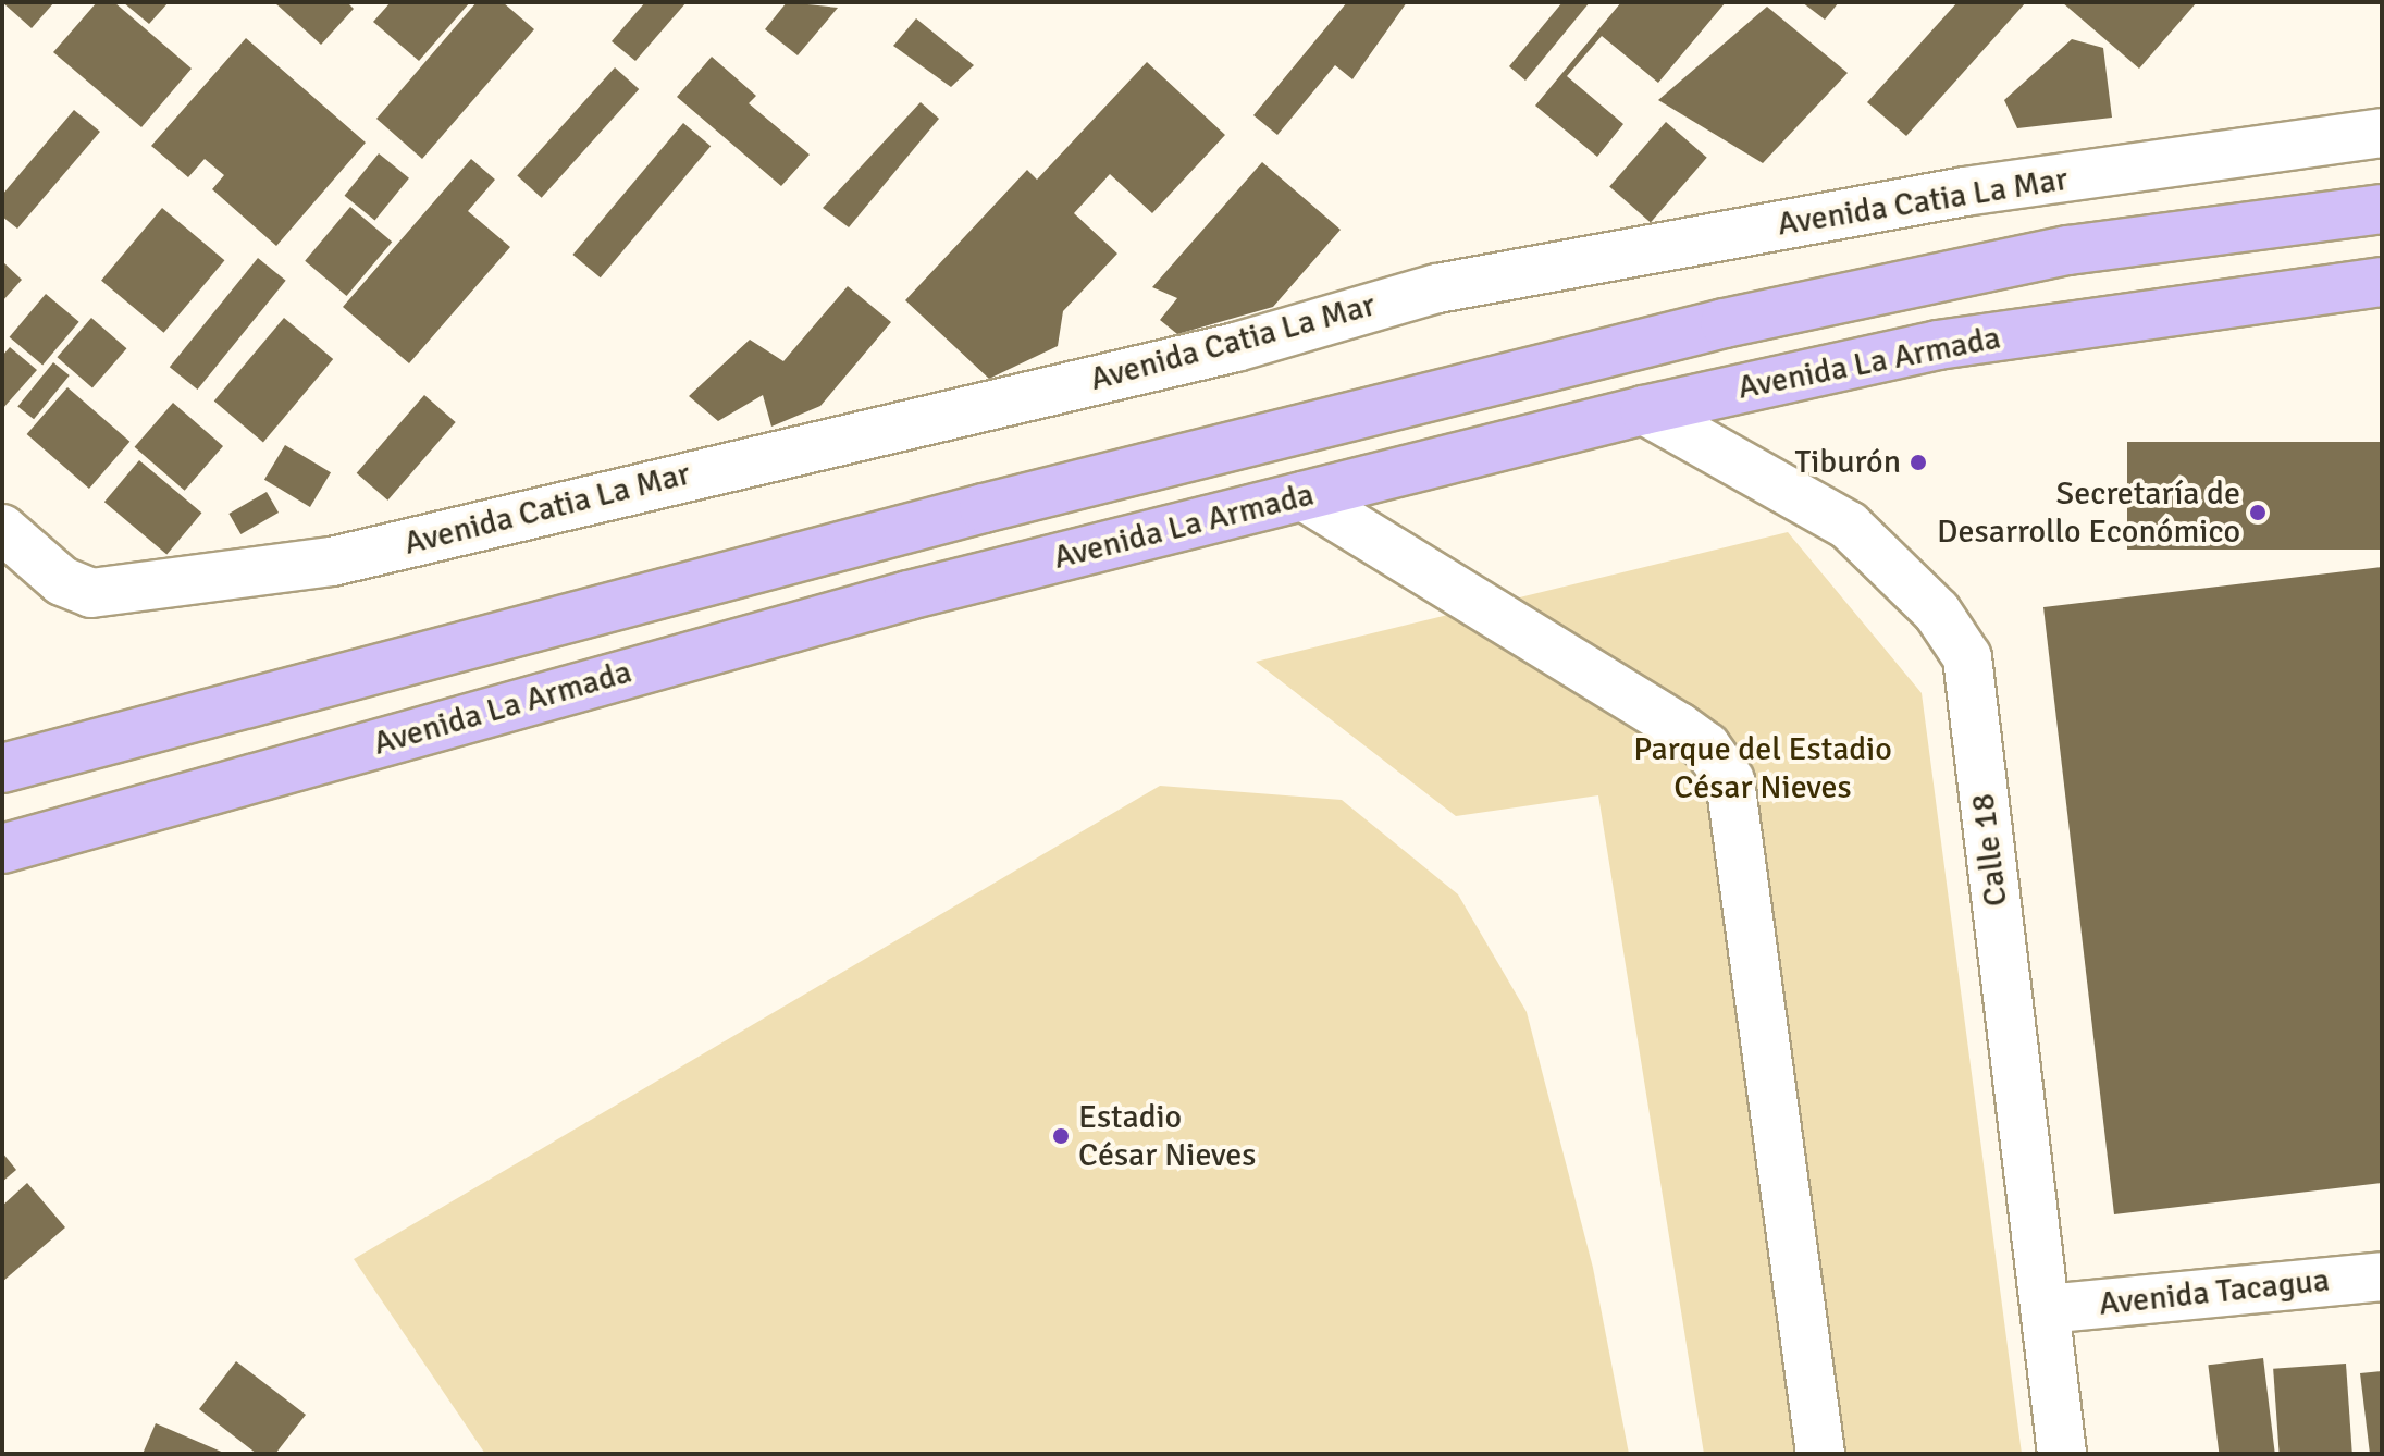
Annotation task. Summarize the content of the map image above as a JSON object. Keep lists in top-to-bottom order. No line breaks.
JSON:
{"streets":{"main road":["Avenida La Armada"],"street":["Avenida Catia La Mar","Calle 18","Avenida Tacagua"]},"crossings":[["Avenida La Armada","Calle 18"],["Calle 18","Avenida Tacagua"]],"parks":["Parque del Estadio César Nieves"],"places":["Tiburón","Secretaría de Desarrollo Económico","Estadio César Nieves"]}
